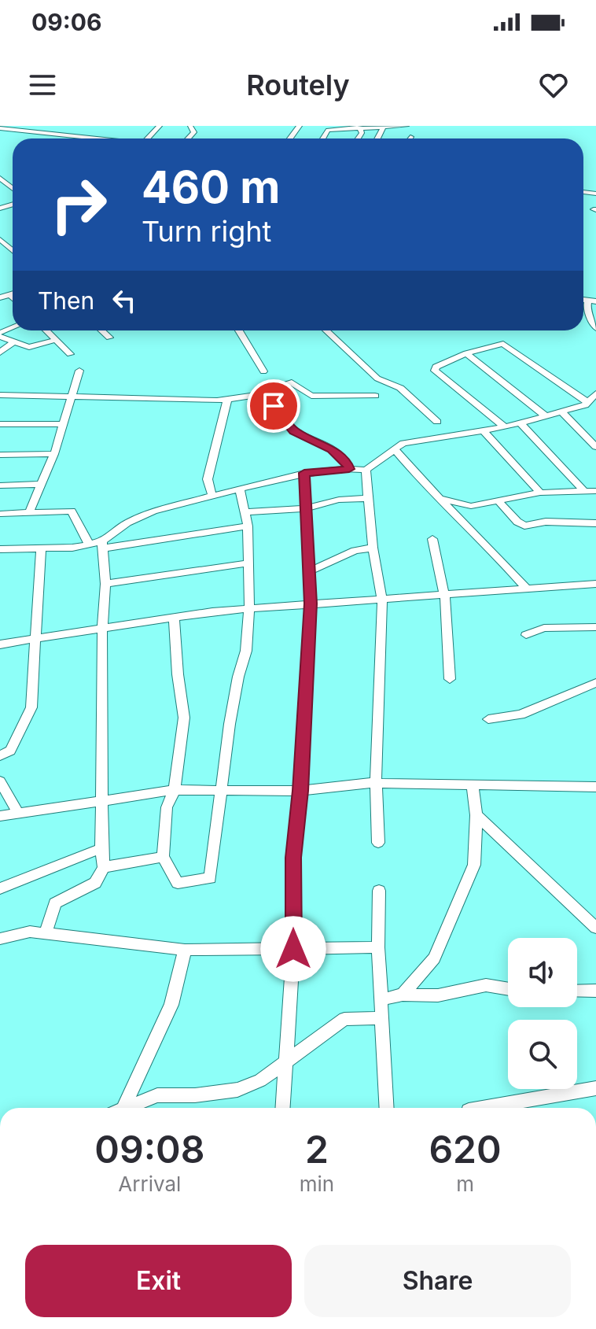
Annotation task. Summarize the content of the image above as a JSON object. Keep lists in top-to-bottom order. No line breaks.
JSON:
{"page":{"status":"09:06","header":"Routely","turn":["460 m","Turn right"],"then":"Then","eta":["09:08","Arrival","2","min","620","m"],"buttons":["Exit","Share"]}}
